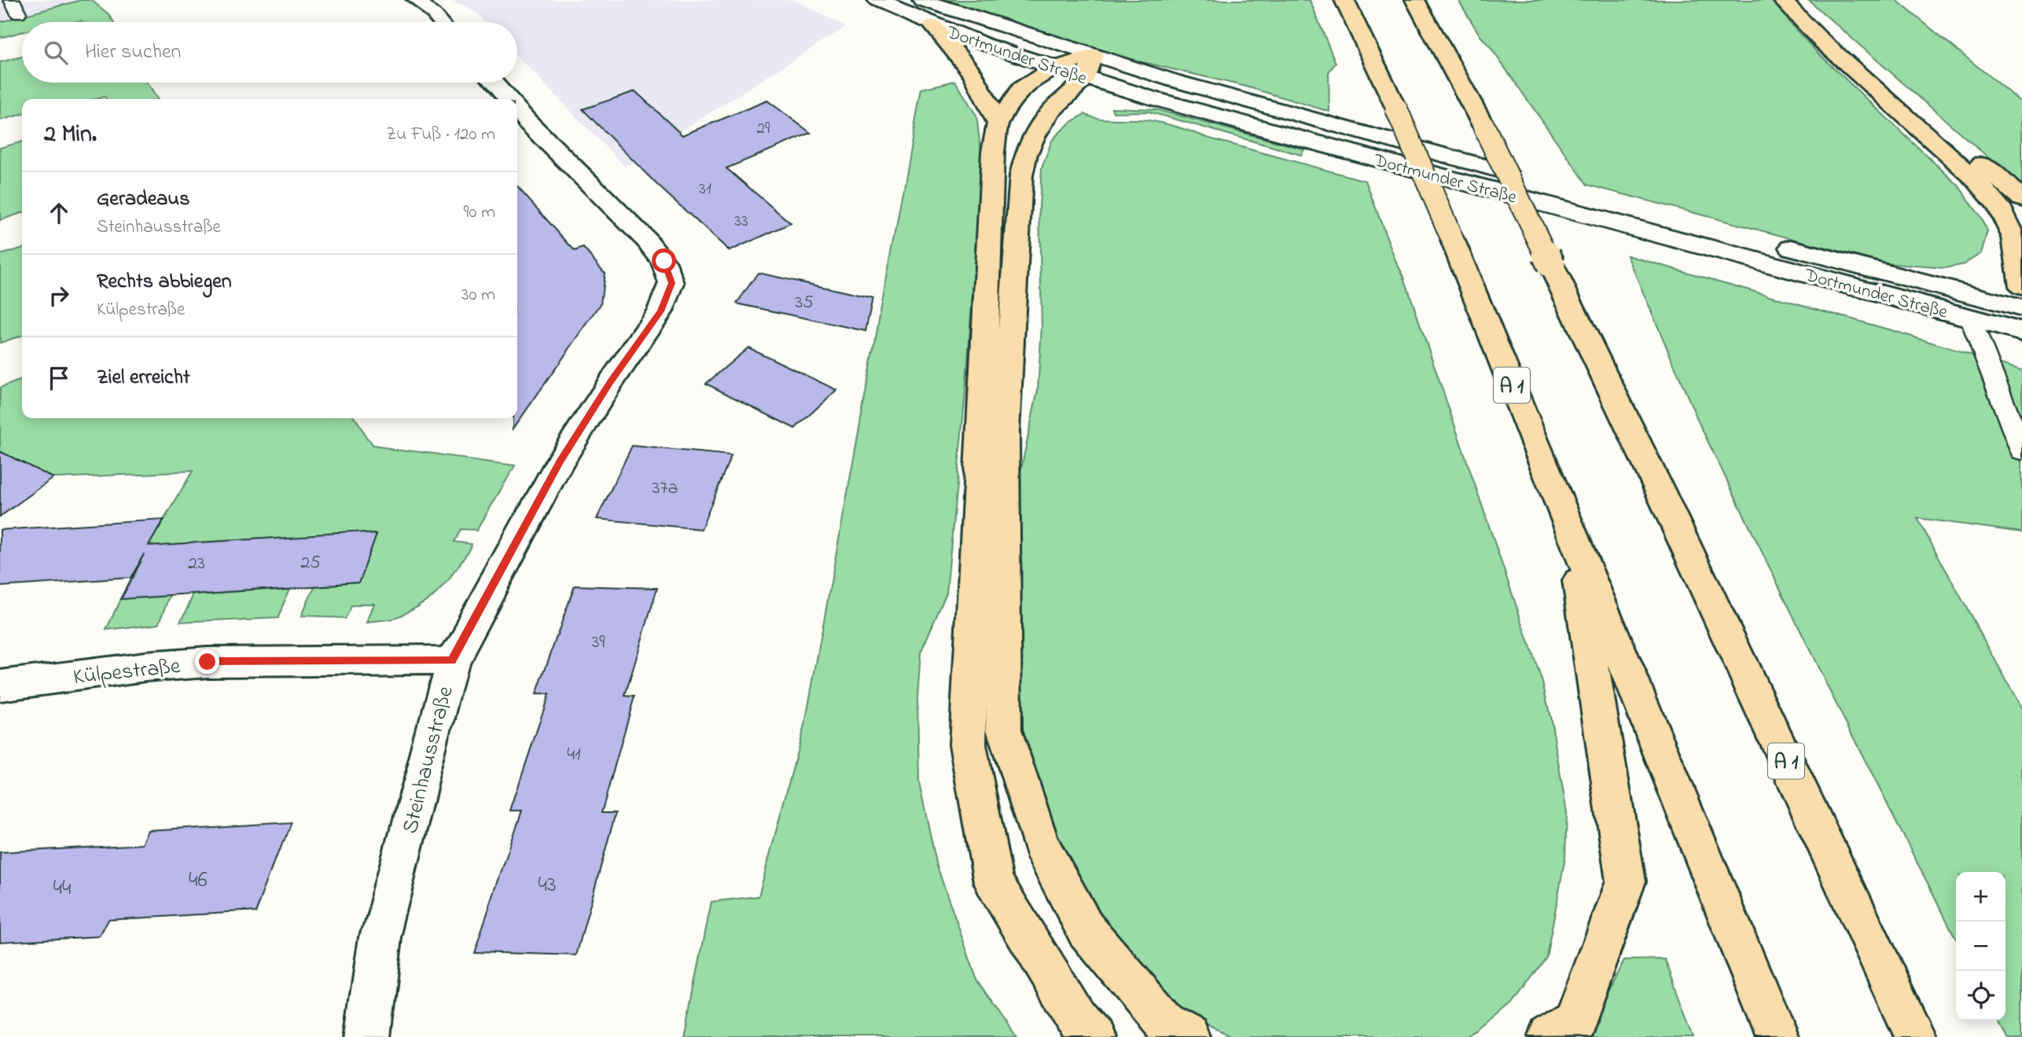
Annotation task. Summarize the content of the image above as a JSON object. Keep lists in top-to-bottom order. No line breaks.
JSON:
{"streets":{"highway":["A 1"],"main road":["Dortmunder Straße","Külpestraße","Steinhausstraße"]},"crossings":[["Külpestraße","Steinhausstraße"]],"house_numbers":["29","31","33","35","37a","25","23","39","41","46","43","44"],"page":{"search":"Hier suchen","heading":["2 Min.","Zu Fuß · 120 m"],"list":[["Geradeaus","Steinhausstraße","90 m"],["Rechts abbiegen","Külpestraße","30 m"],"Ziel erreicht"],"map_buttons":["+","−"]}}
